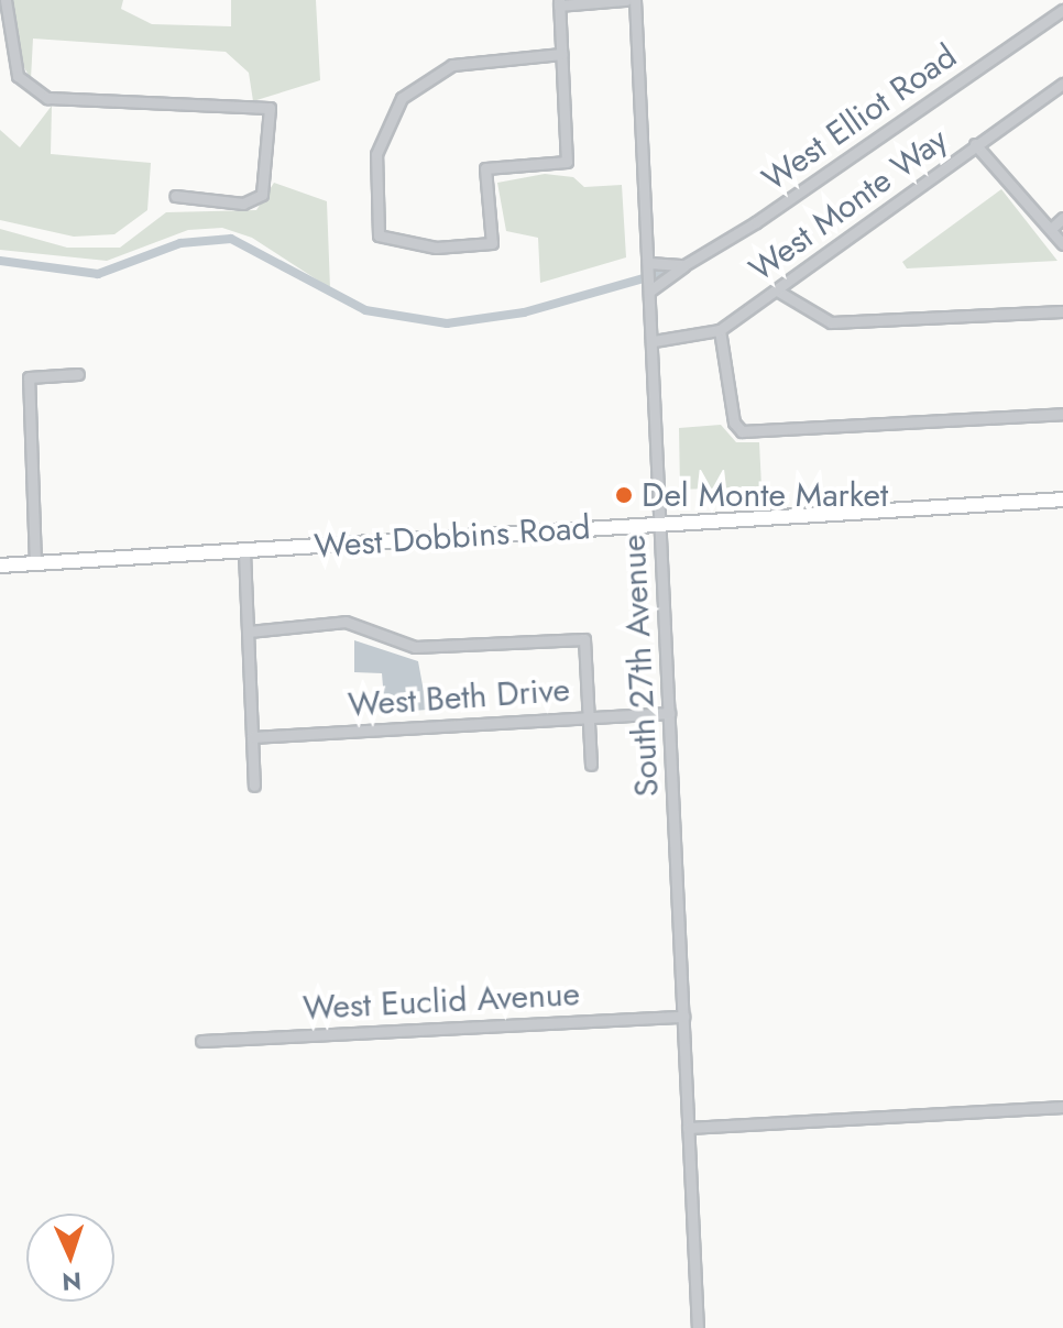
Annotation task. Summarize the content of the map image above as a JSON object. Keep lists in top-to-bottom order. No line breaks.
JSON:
{"streets":{"main road":["West Dobbins Road"],"street":["West Elliot Road","West Monte Way","South 27th Avenue","West Beth Drive","West Euclid Avenue"]},"crossings":[["West Elliot Road","South 27th Avenue"],["West Monte Way","South 27th Avenue"],["West Dobbins Road","South 27th Avenue"],["South 27th Avenue","West Beth Drive"],["South 27th Avenue","West Euclid Avenue"]],"places":["Del Monte Market"],"north":"bottom"}
